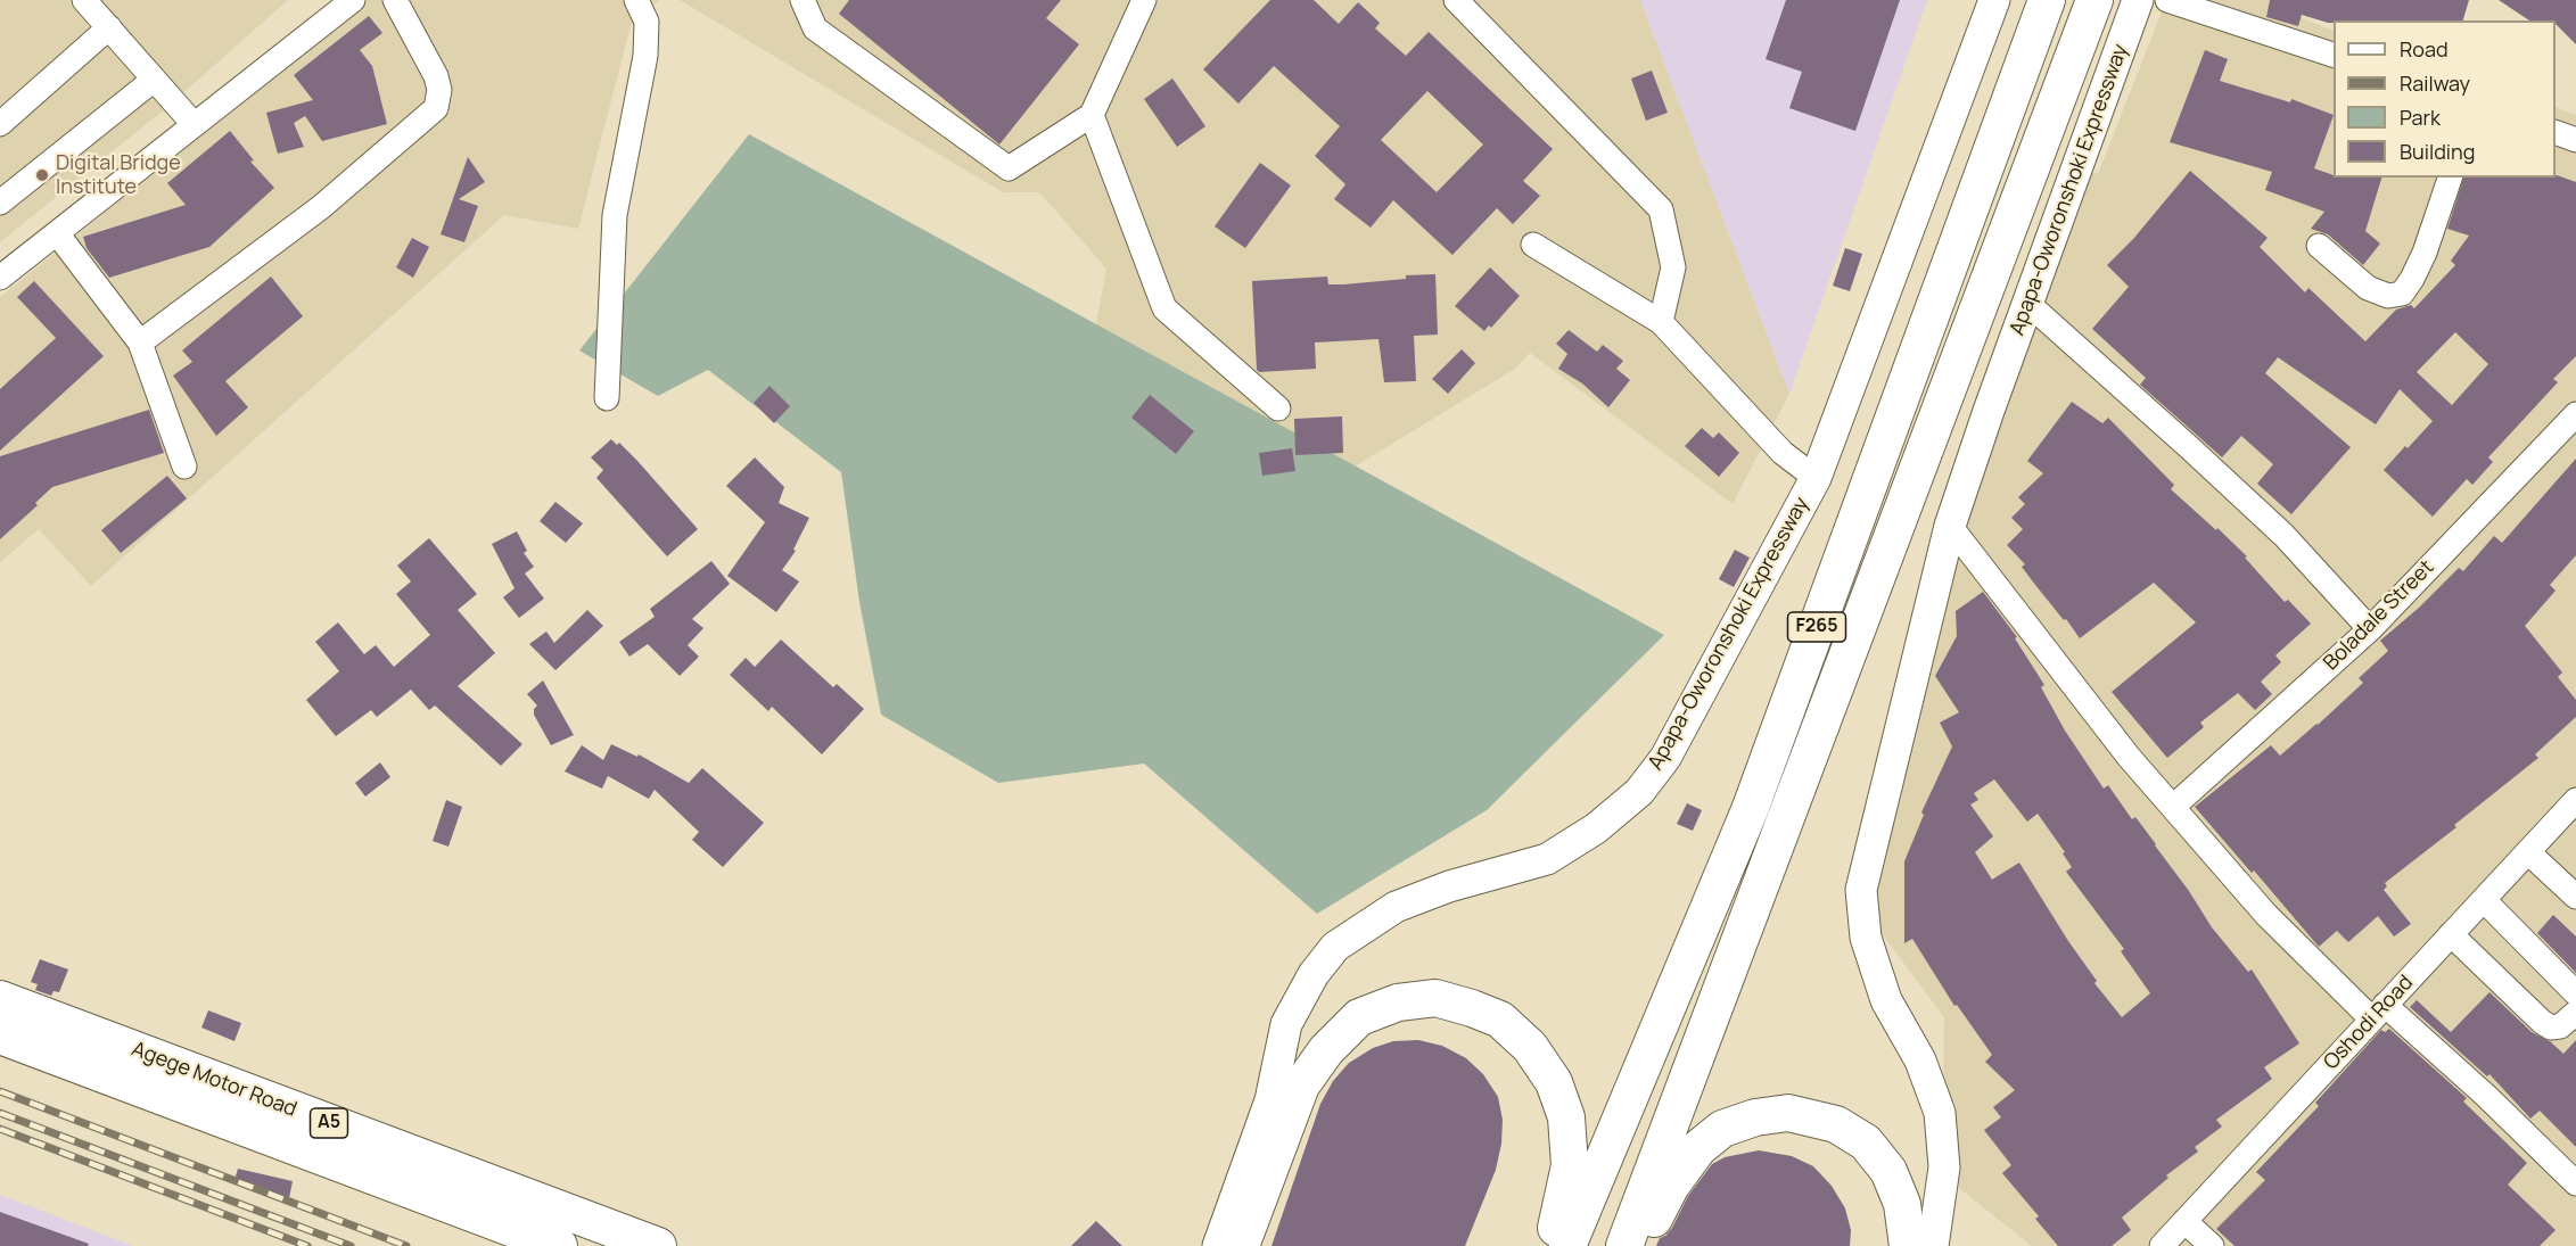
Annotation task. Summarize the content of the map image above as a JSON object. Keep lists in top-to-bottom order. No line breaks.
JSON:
{"streets":{"highway":["Apapa-Oworonshoki Expressway","F265","Agege Motor Road","A5"],"street":["Boladale Street","Oshodi Road"]},"places":["Digital Bridge Institute"],"legend":["Road","Railway","Park","Building"]}
